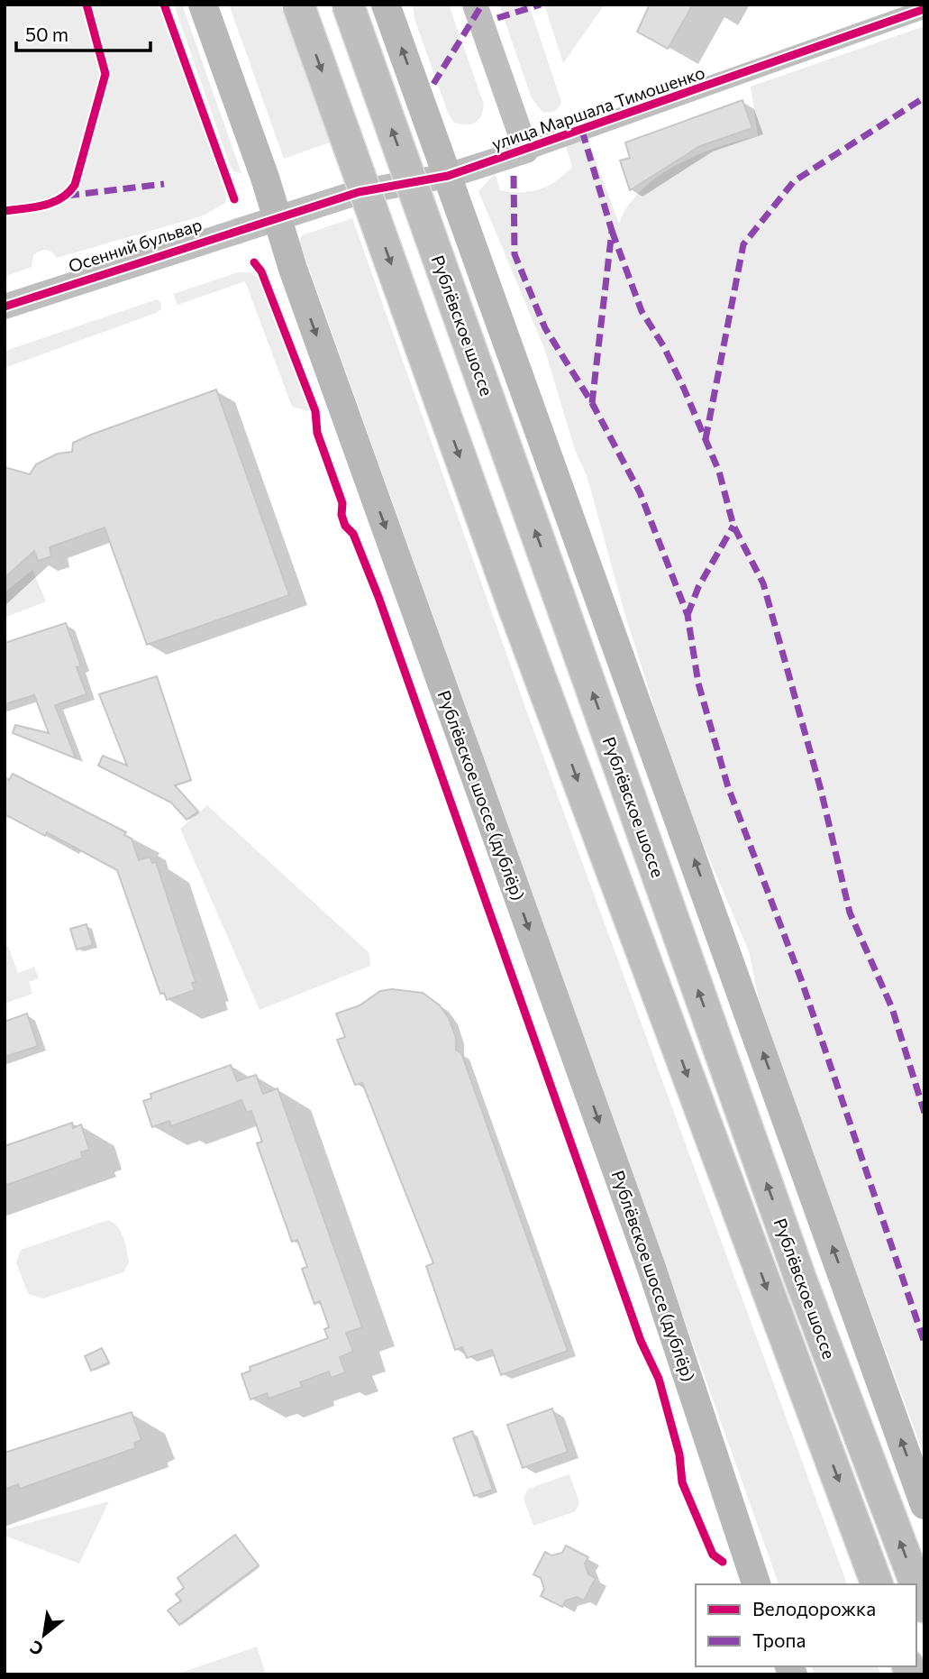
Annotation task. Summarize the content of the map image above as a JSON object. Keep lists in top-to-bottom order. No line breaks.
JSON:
{"streets":{"main road":["Рублёвское шоссе","Рублёвское шоссе (дублёр)"],"street":["улица Маршала Тимошенко","Осенний бульвар"]},"crossings":[["улица Маршала Тимошенко","Осенний бульвар"],["улица Маршала Тимошенко","Рублёвское шоссе (дублёр)"],["Осенний бульвар","Рублёвское шоссе (дублёр)"]],"legend":["Велодорожка","Тропа"],"scale_bar":"50 m","north":"bottom left"}
